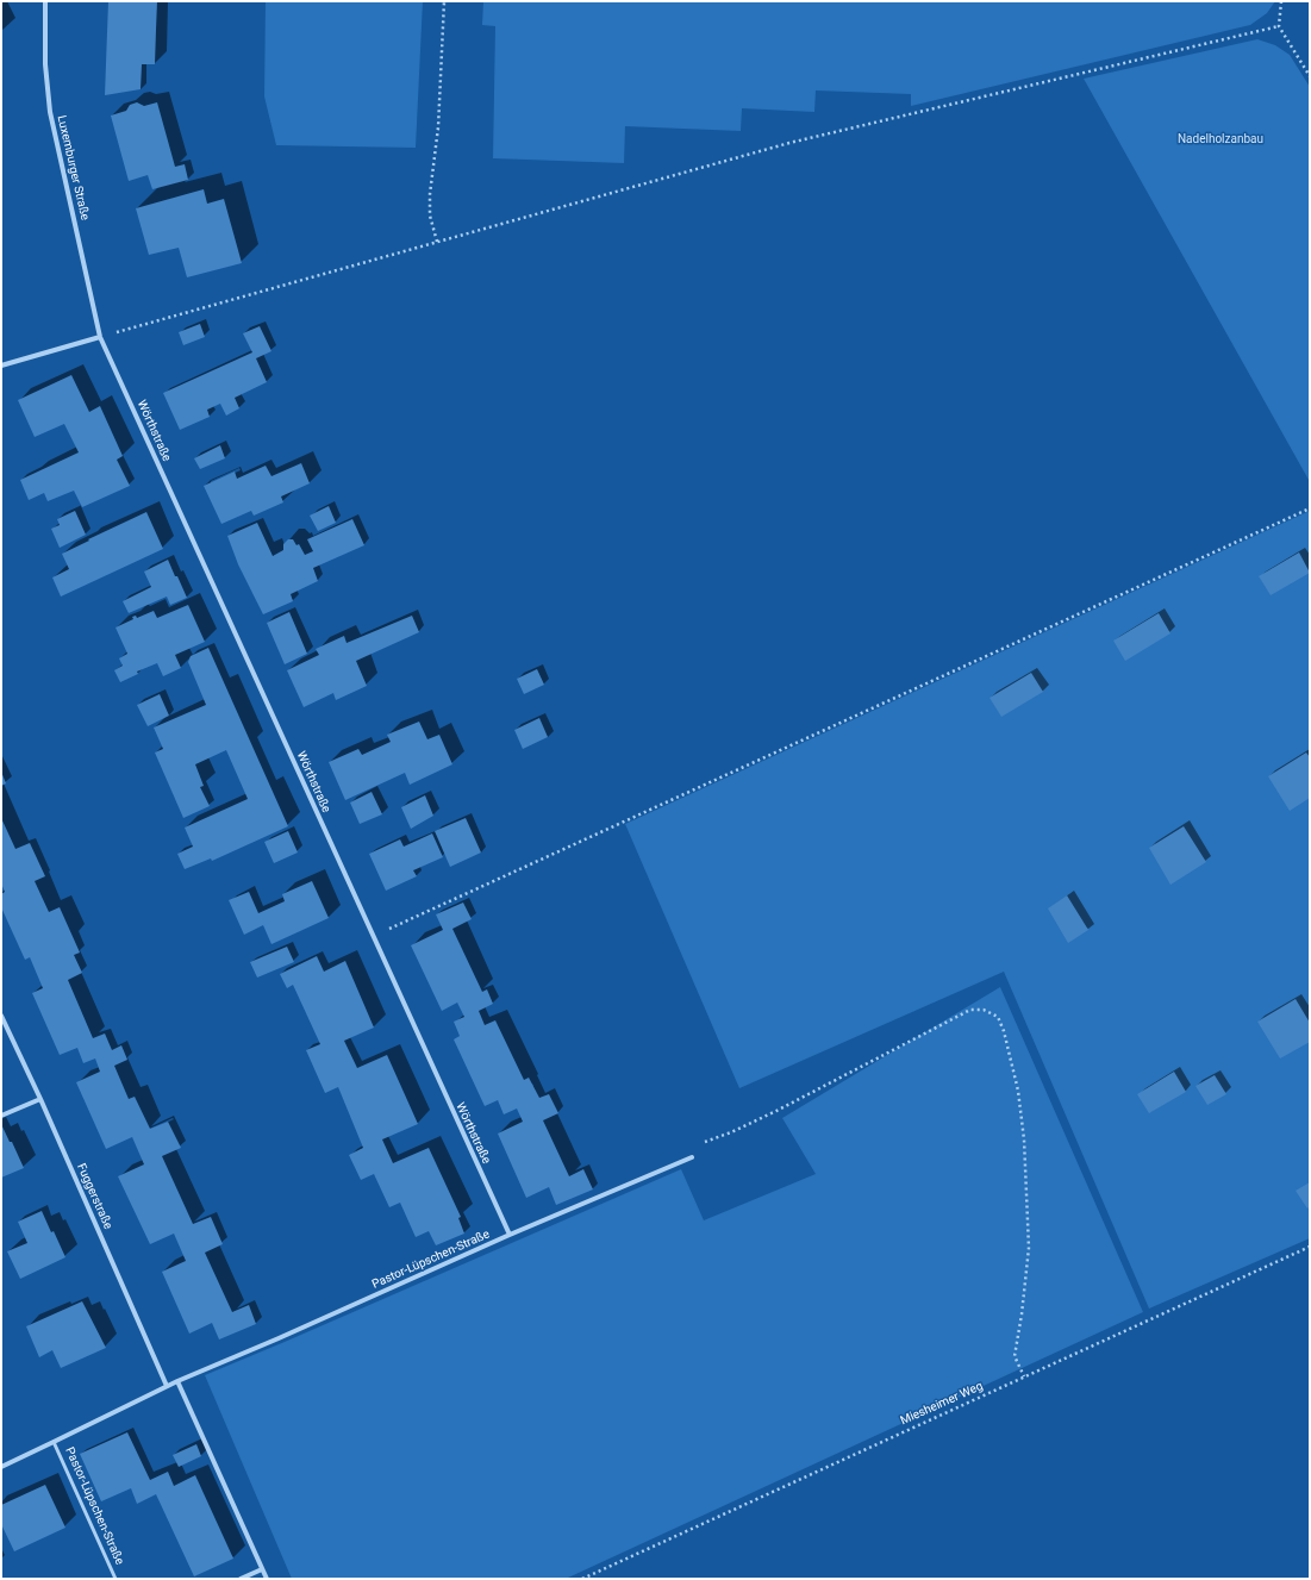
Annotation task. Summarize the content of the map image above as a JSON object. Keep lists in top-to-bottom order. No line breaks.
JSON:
{"streets":{"street":["Luxemburger Straße","Wörthstraße","Fuggerstraße","Pastor-Lüpschen-Straße"],"path":["Miesheimer Weg"]},"crossings":[["Luxemburger Straße","Wörthstraße"],["Wörthstraße","Pastor-Lüpschen-Straße"],["Fuggerstraße","Pastor-Lüpschen-Straße"]],"parks":["Nadelholzanbau"]}
